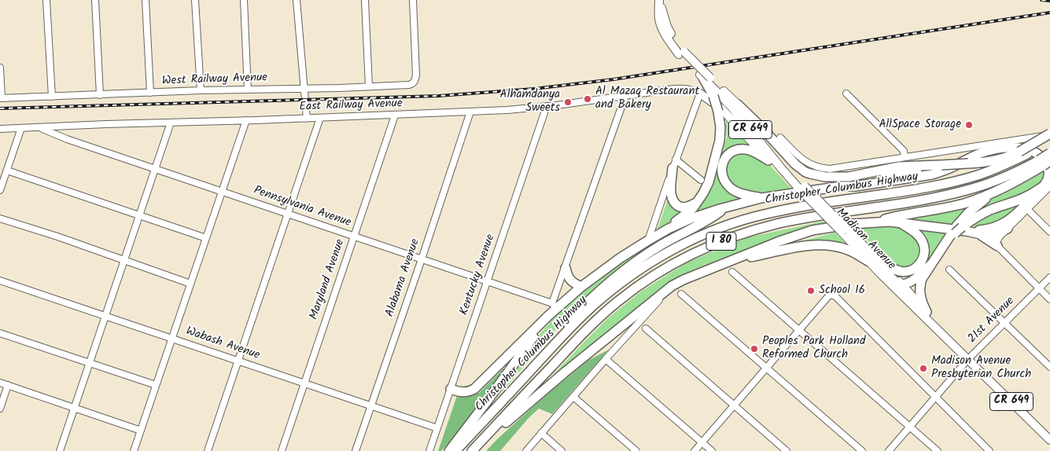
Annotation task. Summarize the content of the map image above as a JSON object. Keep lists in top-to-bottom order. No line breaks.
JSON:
{"streets":{"highway":["Christopher Columbus Highway","I 80"],"main road":["CR 649","Madison Avenue"],"street":["West Railway Avenue","East Railway Avenue","Pennsylvania Avenue","Kentucky Avenue","Alabama Avenue","Maryland Avenue","21st Avenue","Wabash Avenue"]},"crossings":[["East Railway Avenue","Pennsylvania Avenue"],["East Railway Avenue","Kentucky Avenue"],["East Railway Avenue","Alabama Avenue"],["East Railway Avenue","Maryland Avenue"],["Pennsylvania Avenue","Kentucky Avenue"],["Pennsylvania Avenue","Alabama Avenue"],["Pennsylvania Avenue","Maryland Avenue"],["Madison Avenue","21st Avenue"],["Kentucky Avenue","Wabash Avenue"],["Alabama Avenue","Wabash Avenue"],["Maryland Avenue","Wabash Avenue"]],"places":["Al Mazaq Restaurant and Bakery","Alhamdanya Sweets","AllSpace Storage","School 16","Peoples Park Holland Reformed Church","Madison Avenue Presbyterian Church"]}
